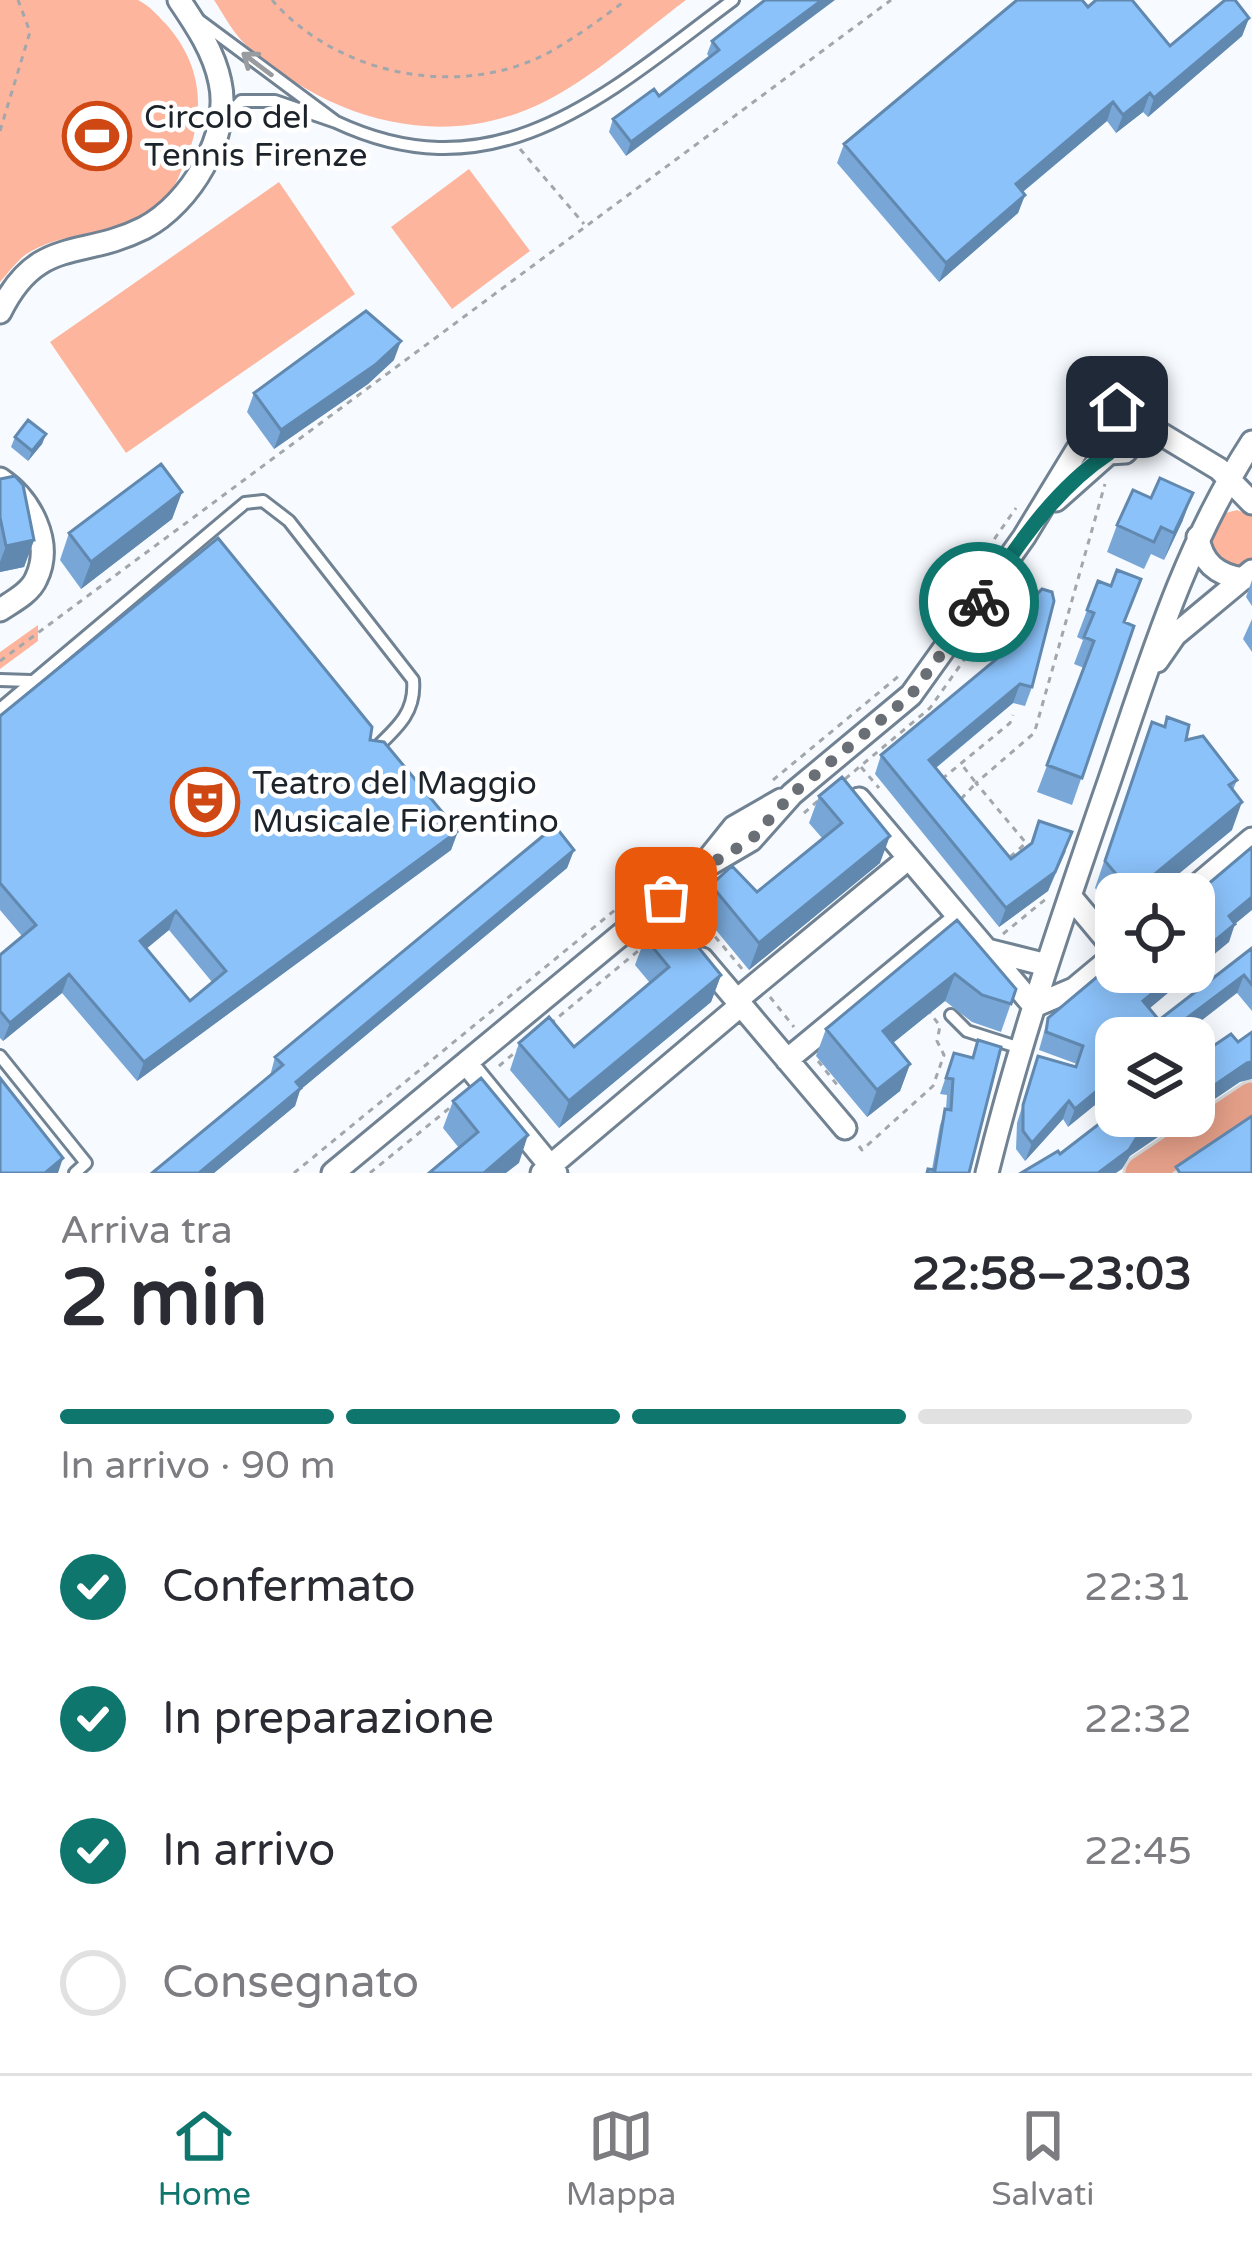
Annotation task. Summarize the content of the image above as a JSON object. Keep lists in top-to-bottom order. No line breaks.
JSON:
{"places":{"sports":["Circolo del Tennis Firenze"],"theatre":["Teatro del Maggio Musicale Fiorentino"]},"page":{"heading":["2 min","Arriva tra","22:58–23:03"],"bar":"In arrivo · 90 m","list":[["Confermato","22:31"],["In preparazione","22:32"],["In arrivo","22:45"],"Consegnato"],"tabs":["Home","Mappa","Salvati"]}}
